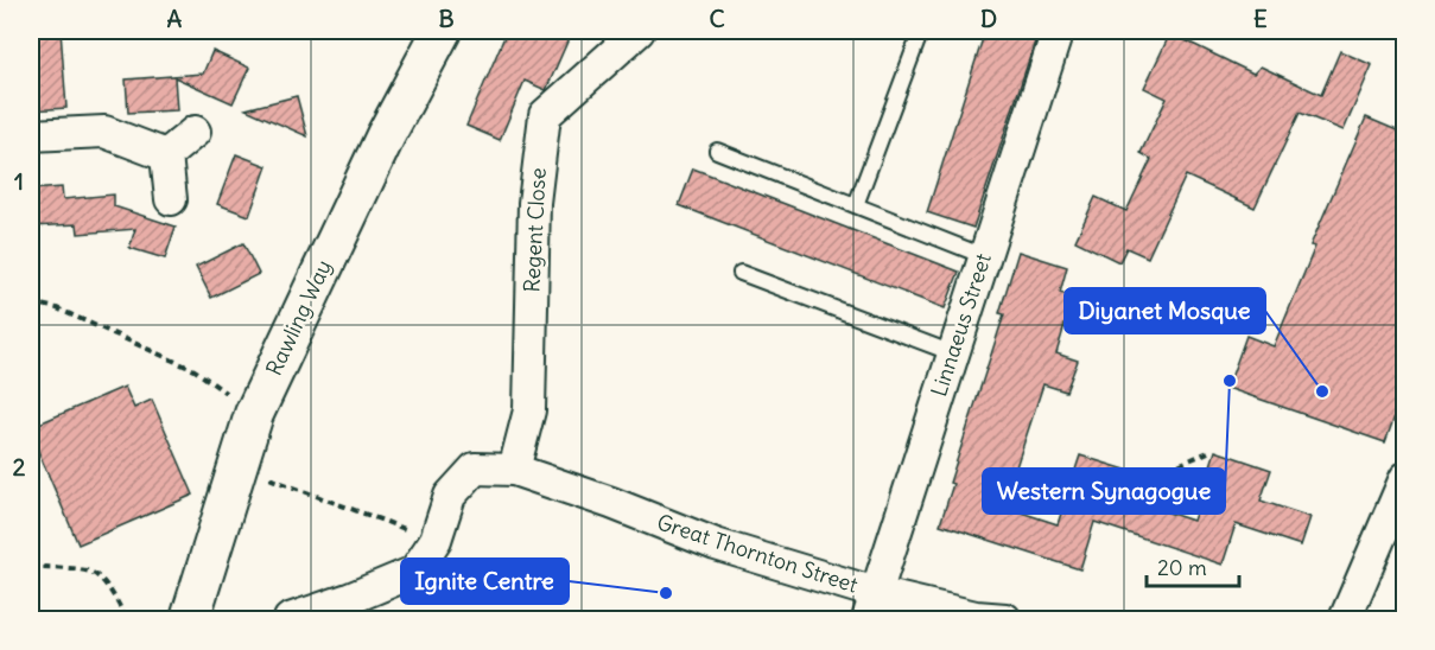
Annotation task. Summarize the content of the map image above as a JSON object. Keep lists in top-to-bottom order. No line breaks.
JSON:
{"streets":{"street":["Regent Close","Rawling Way","Linnaeus Street","Great Thornton Street"]},"crossings":[["Regent Close","Great Thornton Street"],["Linnaeus Street","Great Thornton Street"]],"places":["Western Synagogue","Diyanet Mosque","Ignite Centre"],"scale_bar":"20 m","grid":{"columns":["A","B","C","D","E"],"rows":["1","2"]}}
